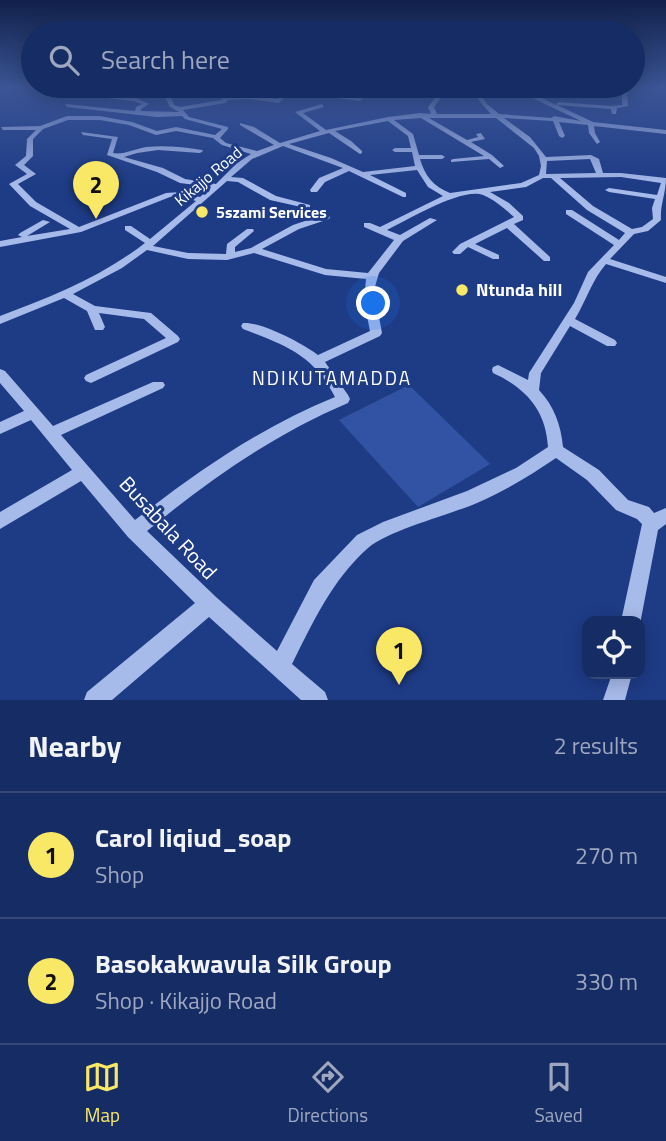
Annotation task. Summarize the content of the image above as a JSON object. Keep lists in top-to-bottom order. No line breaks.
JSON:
{"streets":{"street":["Kikajjo Road","Busabala Road"]},"districts":["NDIKUTAMADDA"],"places":["5szami Services","Ntunda hill"],"page":{"search":"Search here","pins":["2","1"],"heading":["Nearby","2 results"],"list":[{"mark":"1","name":"Carol liqiud_soap","note":"Shop","value":"270 m"},{"mark":"2","name":"Basokakwavula Silk Group","note":"Shop · Kikajjo Road","value":"330 m"}],"nav":["Map","Directions","Saved"]}}
